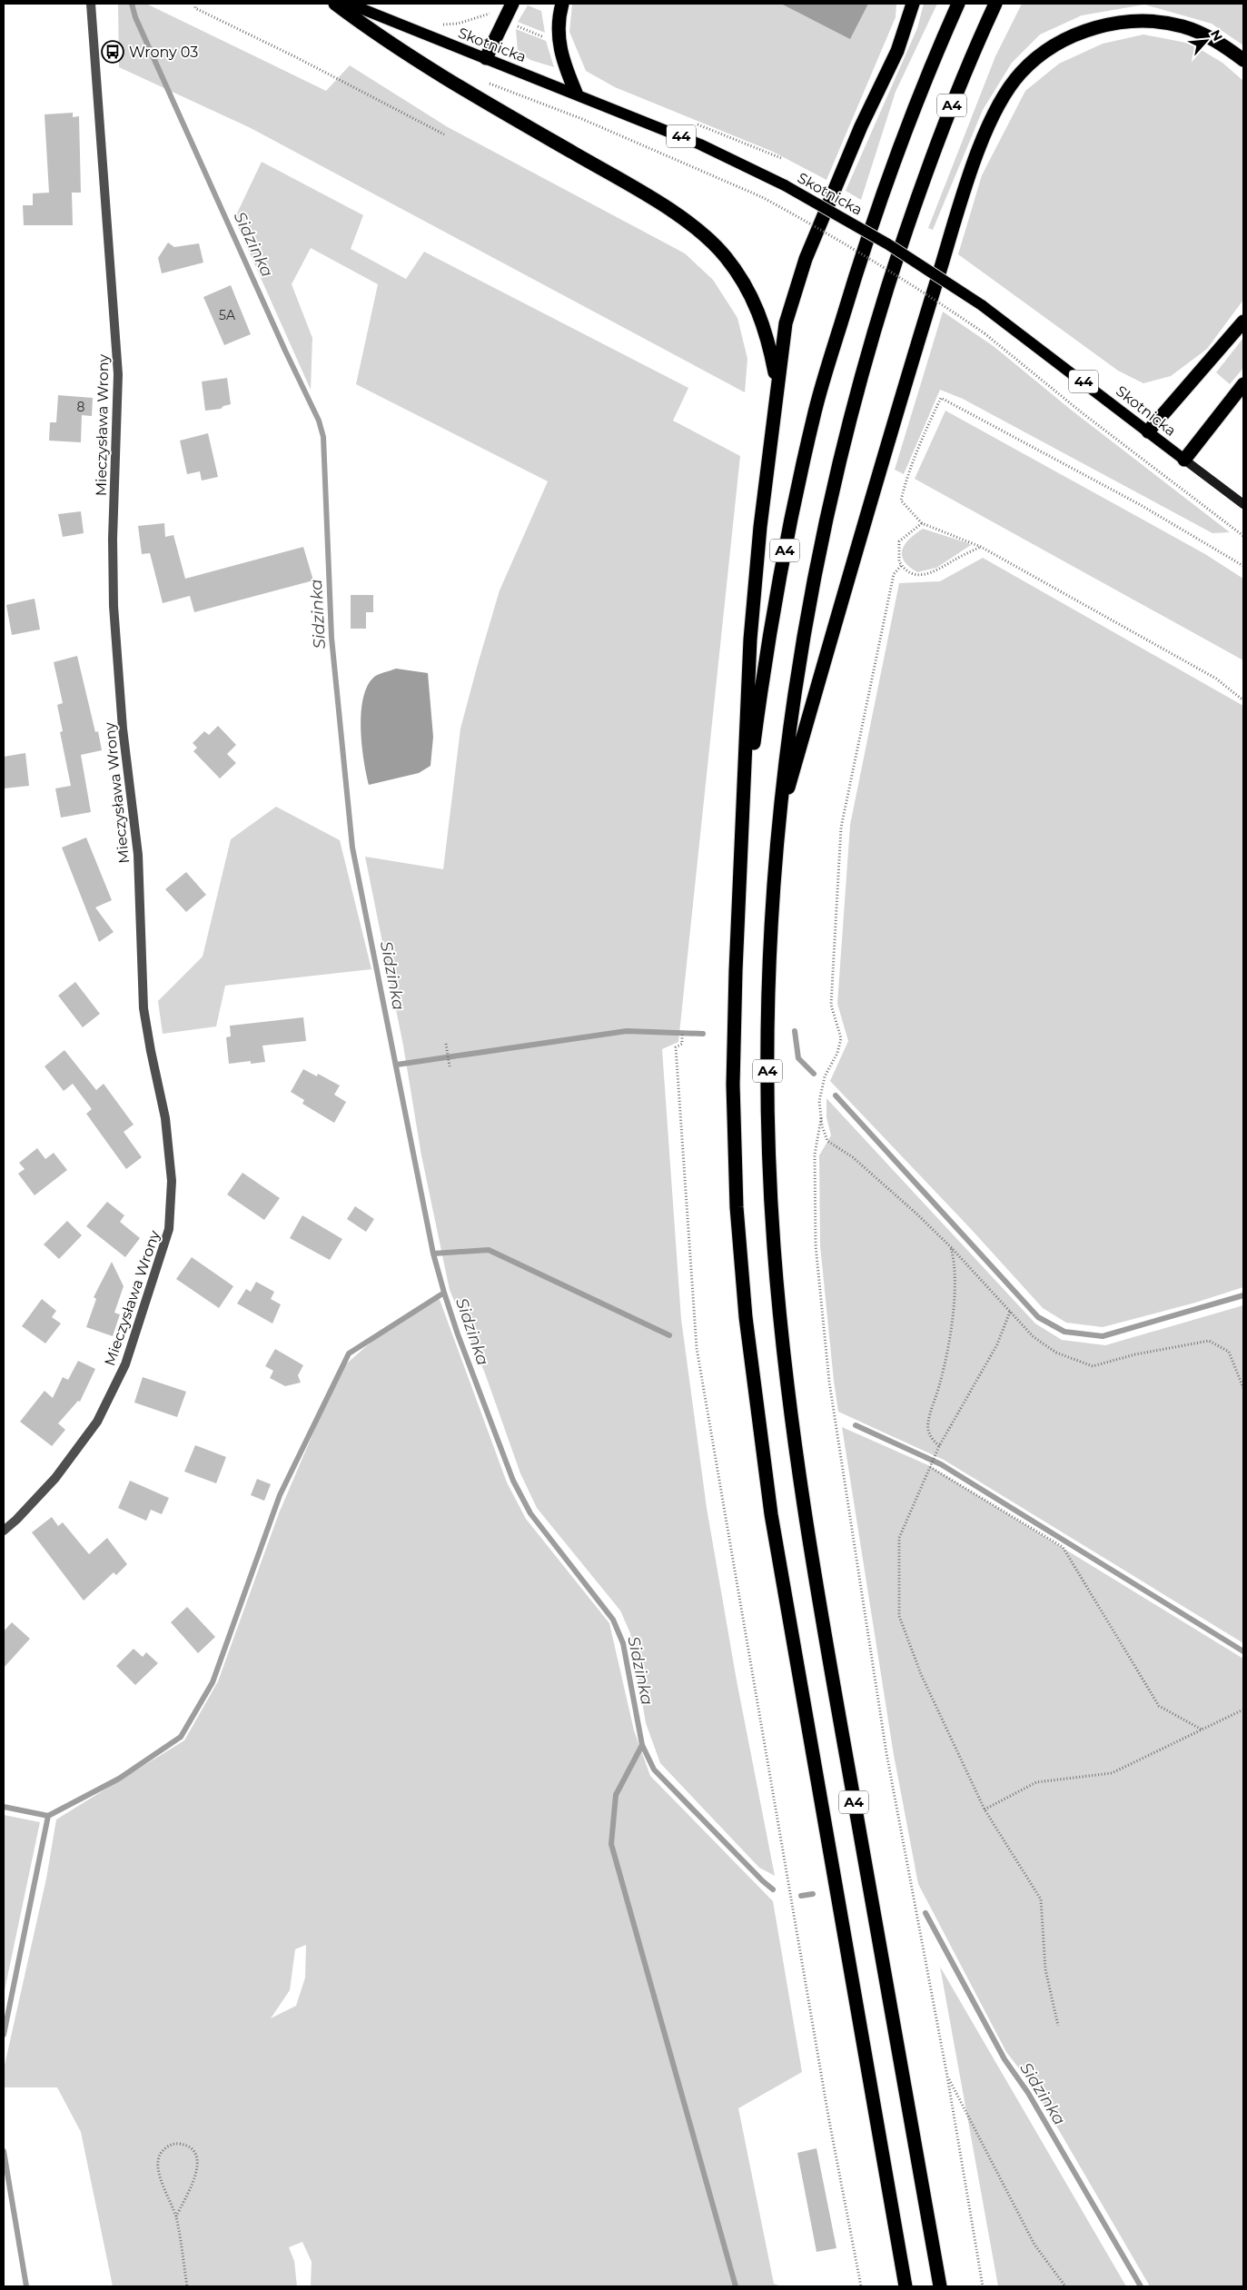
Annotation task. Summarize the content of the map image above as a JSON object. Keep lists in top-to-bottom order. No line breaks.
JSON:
{"streets":{"highway":["A4"],"main road":["Skotnicka","44"],"street":["Mieczysława Wrony"]},"water":["Sidzinka"],"places":{"bus stop":["Wrony 03"]},"house_numbers":["5A","8"],"north":"top right"}
